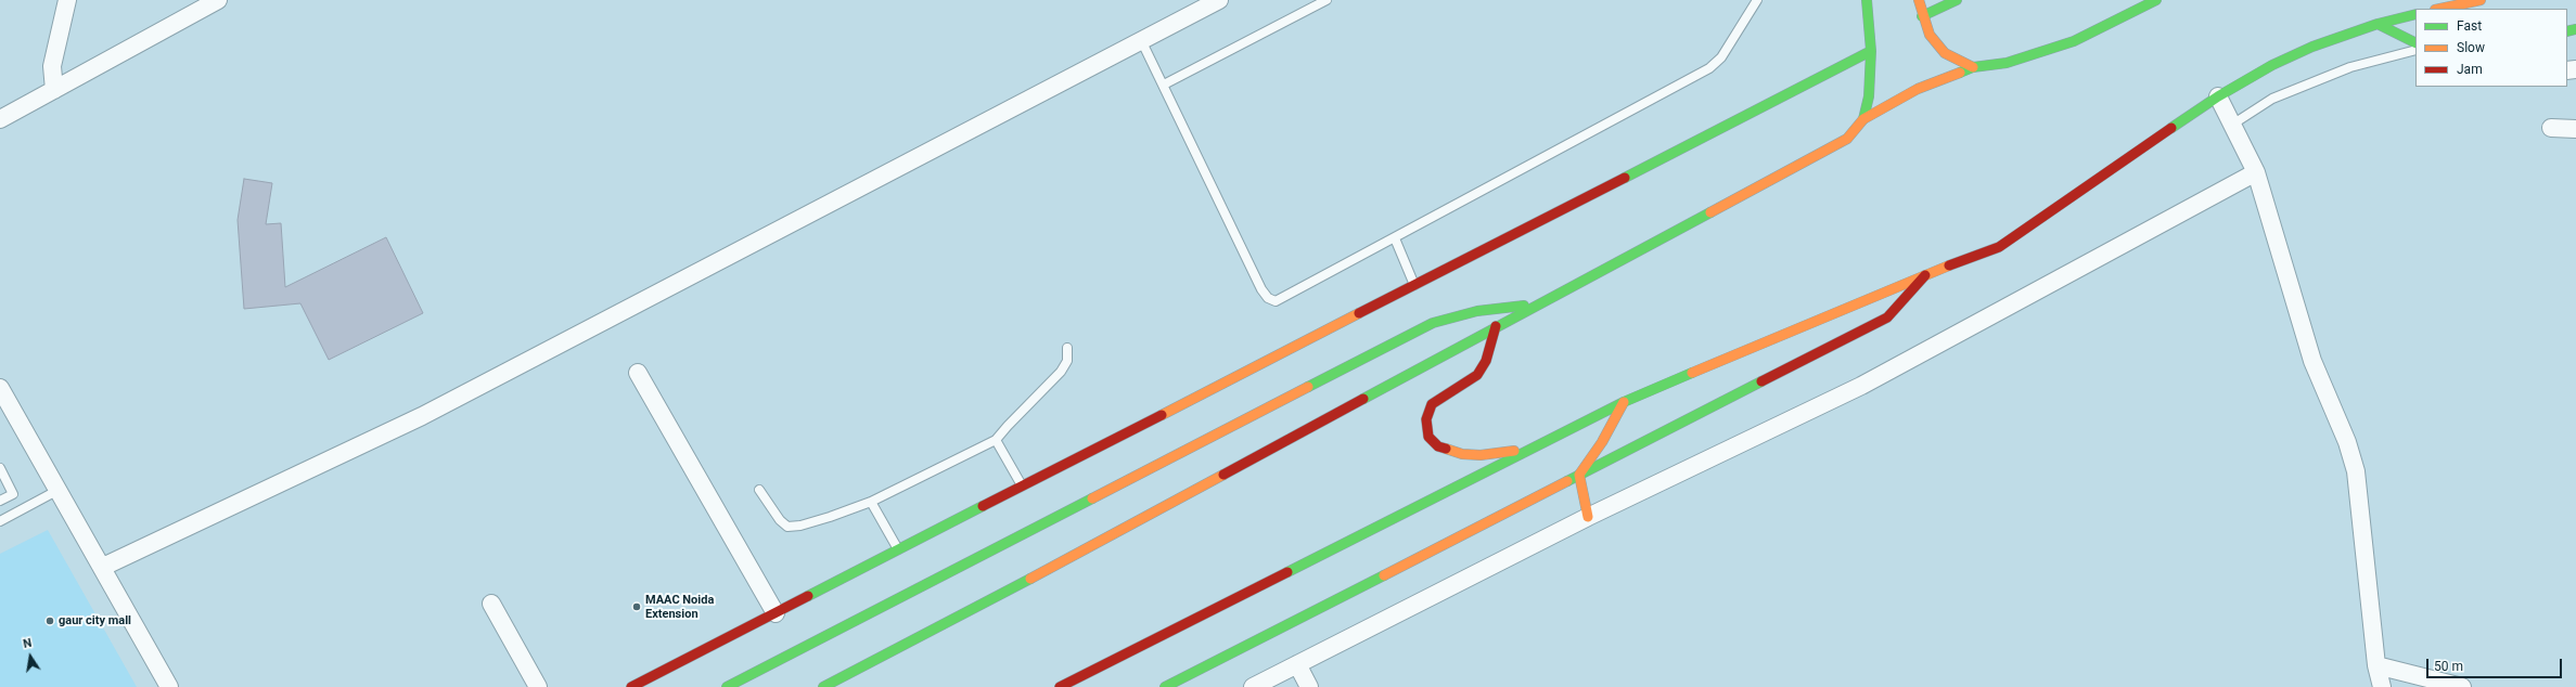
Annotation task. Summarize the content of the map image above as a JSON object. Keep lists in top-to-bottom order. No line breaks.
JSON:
{"places":["MAAC Noida Extension","gaur city mall"],"legend":["Fast","Slow","Jam"],"scale_bar":"50 m","north":"top"}
